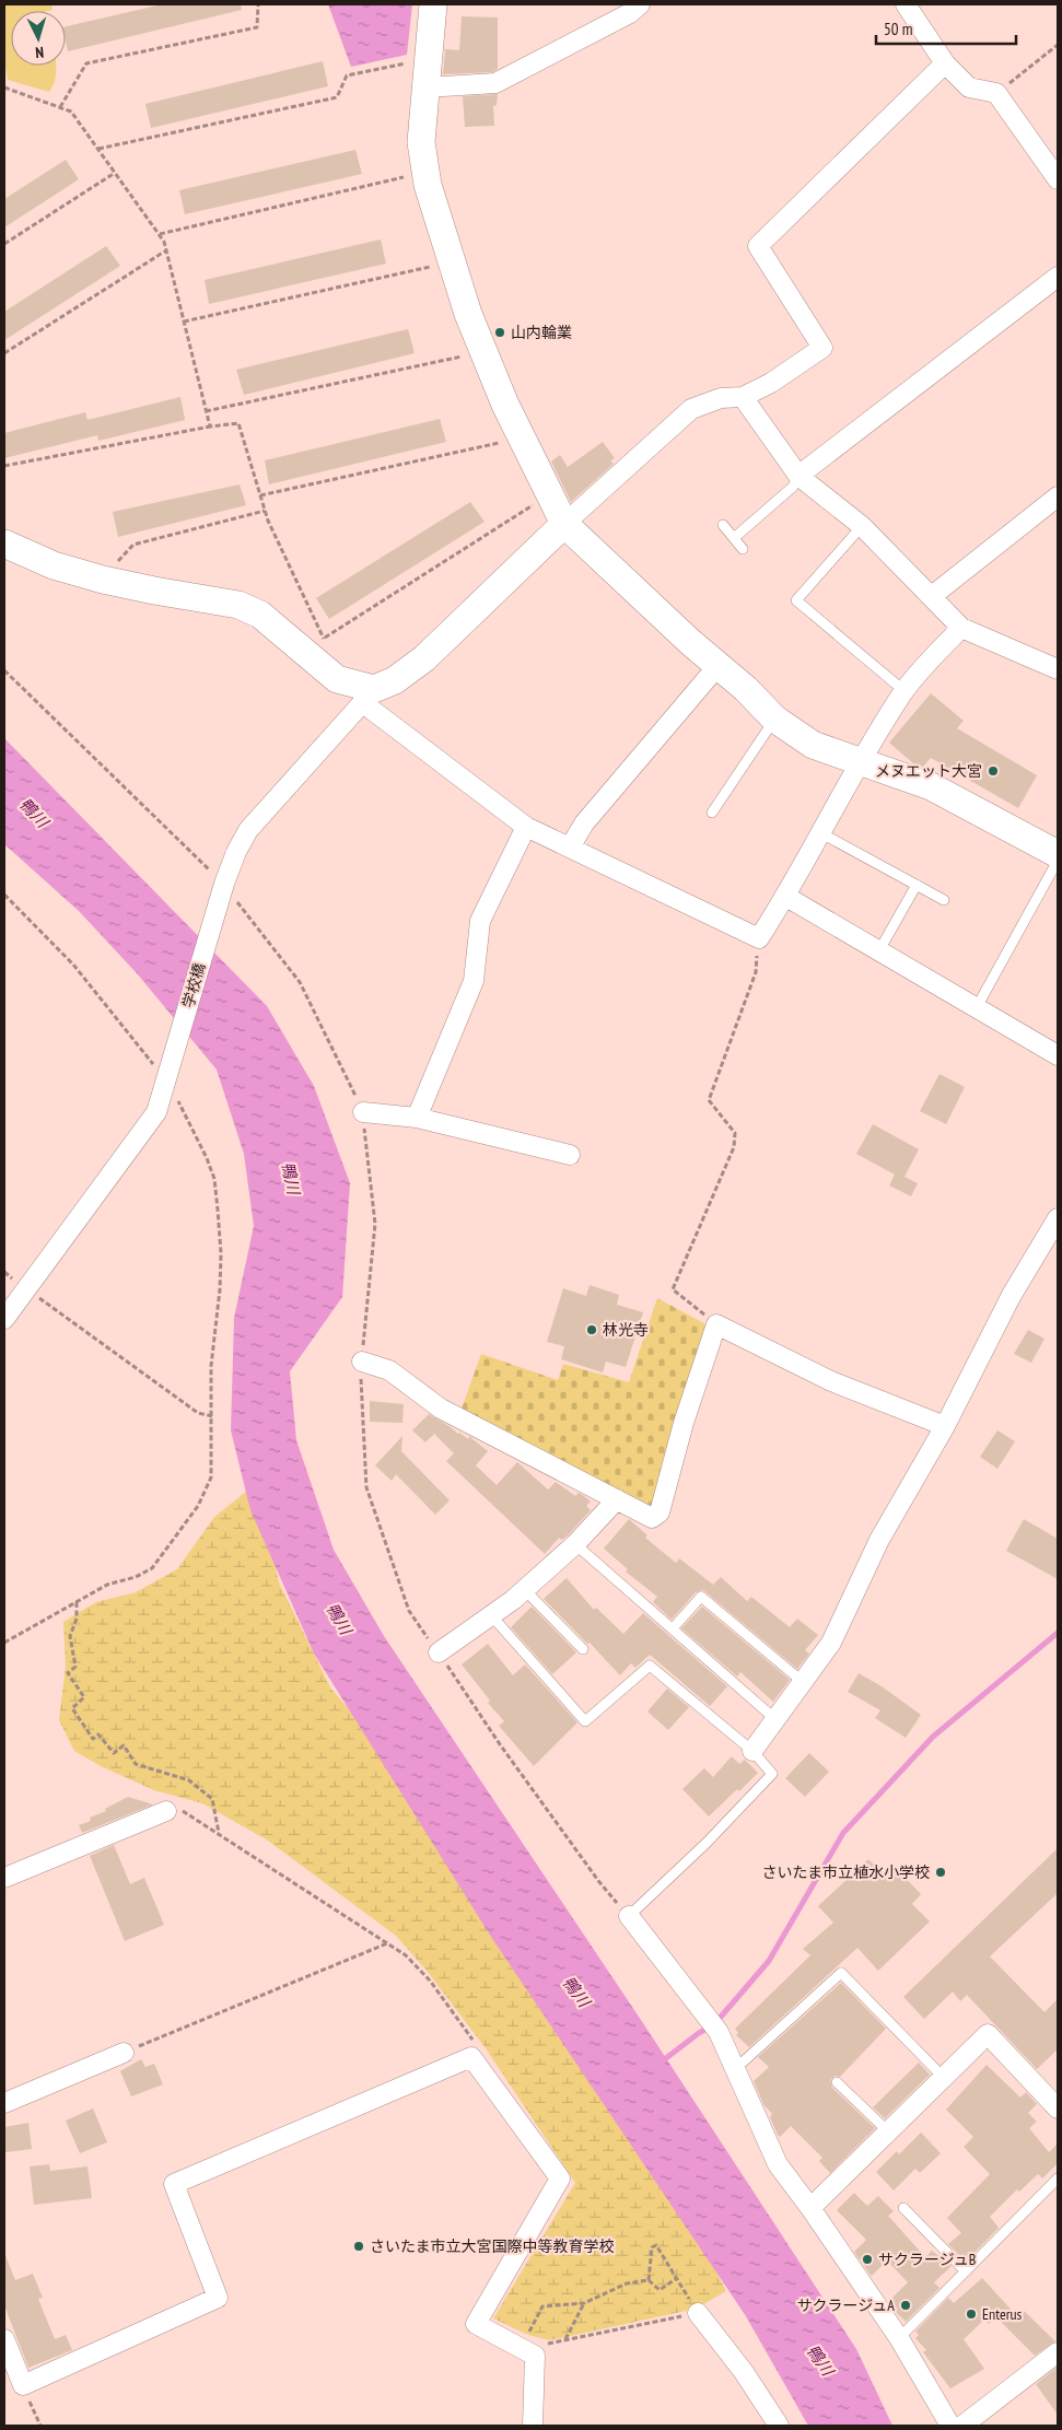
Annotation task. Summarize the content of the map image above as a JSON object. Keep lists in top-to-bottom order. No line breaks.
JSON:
{"streets":{"street":["学校橋"]},"water":["鴨川"],"places":["山内輪業","メヌエット大宮","林光寺","さいたま市立植水小学校","さいたま市立大宮国際中等教育学校","サクラージュB","サクラージュA","Enterus"],"scale_bar":"50 m","north":"bottom"}
